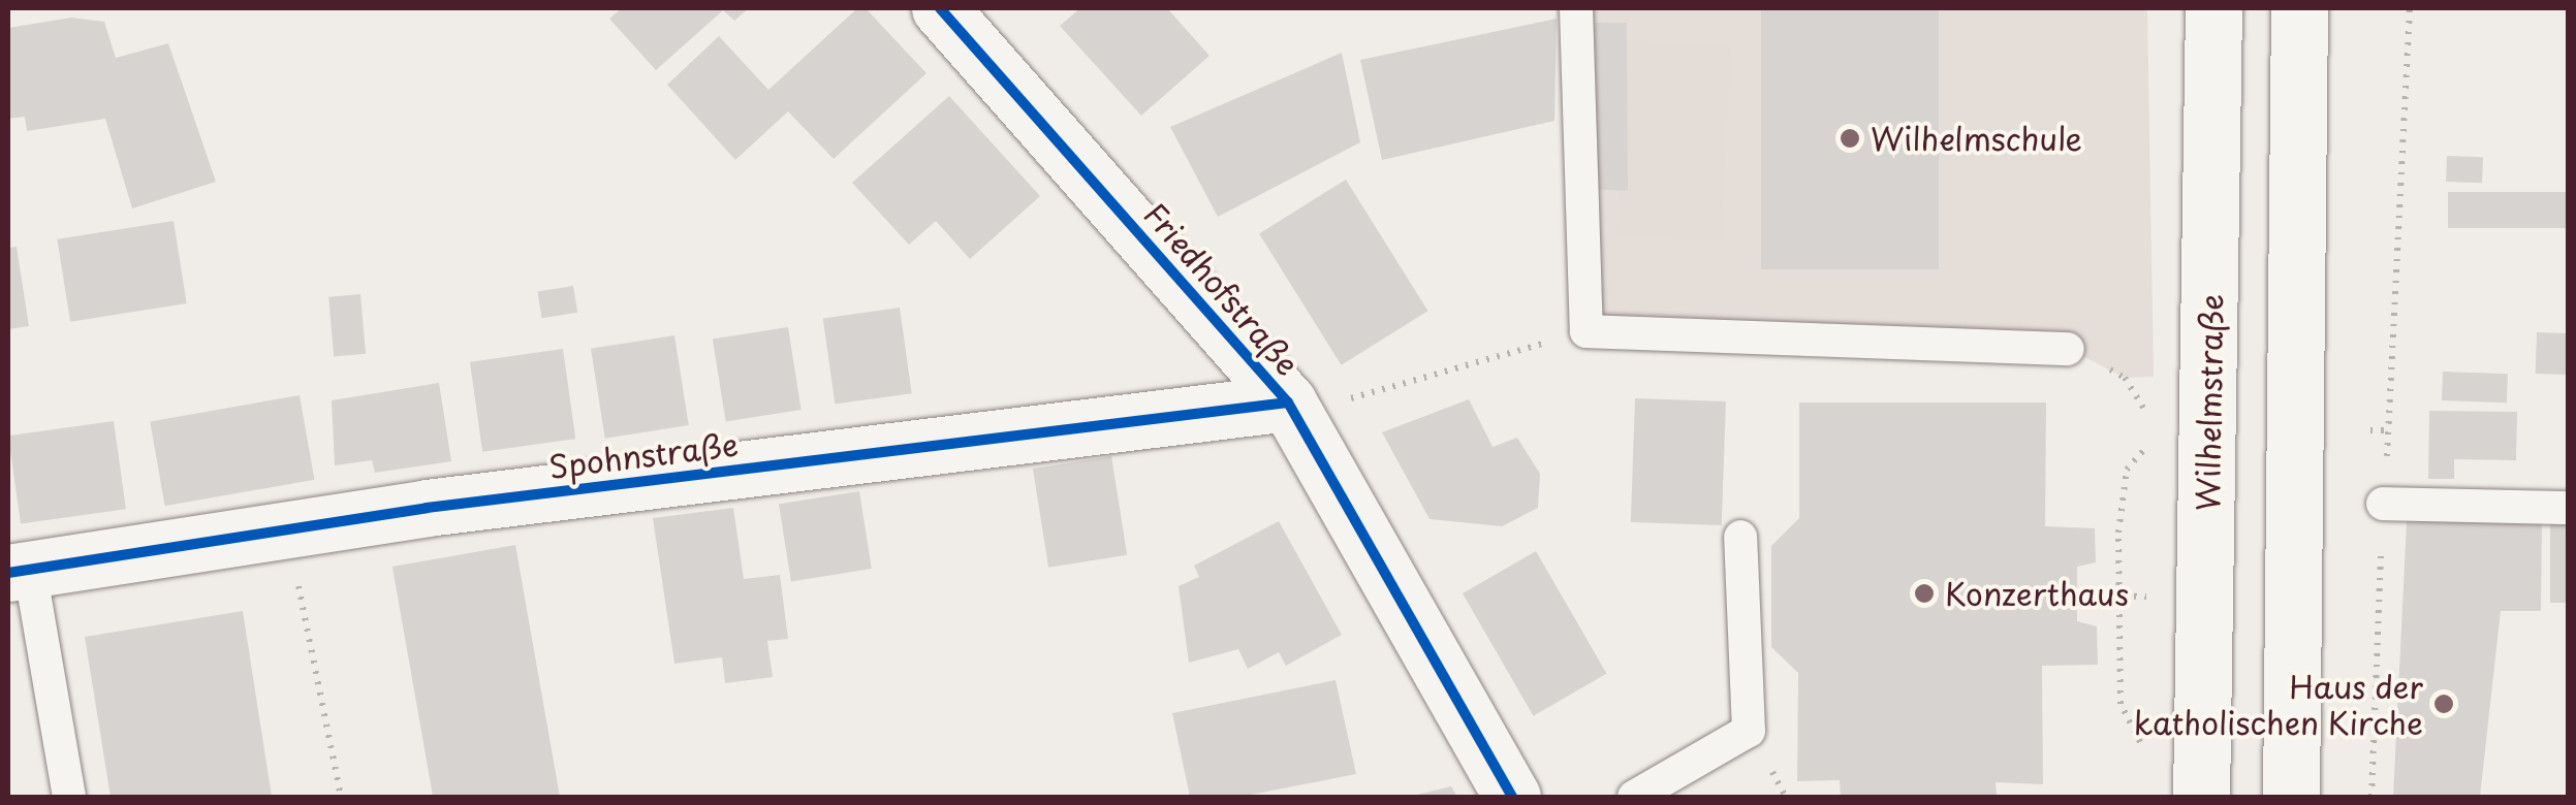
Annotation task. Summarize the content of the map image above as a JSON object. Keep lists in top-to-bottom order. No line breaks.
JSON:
{"streets":{"street":["Friedhofstraße","Wilhelmstraße","Spohnstraße"]},"crossings":[["Friedhofstraße","Spohnstraße"]],"places":["Wilhelmschule","Konzerthaus","Haus der katholischen Kirche"]}
